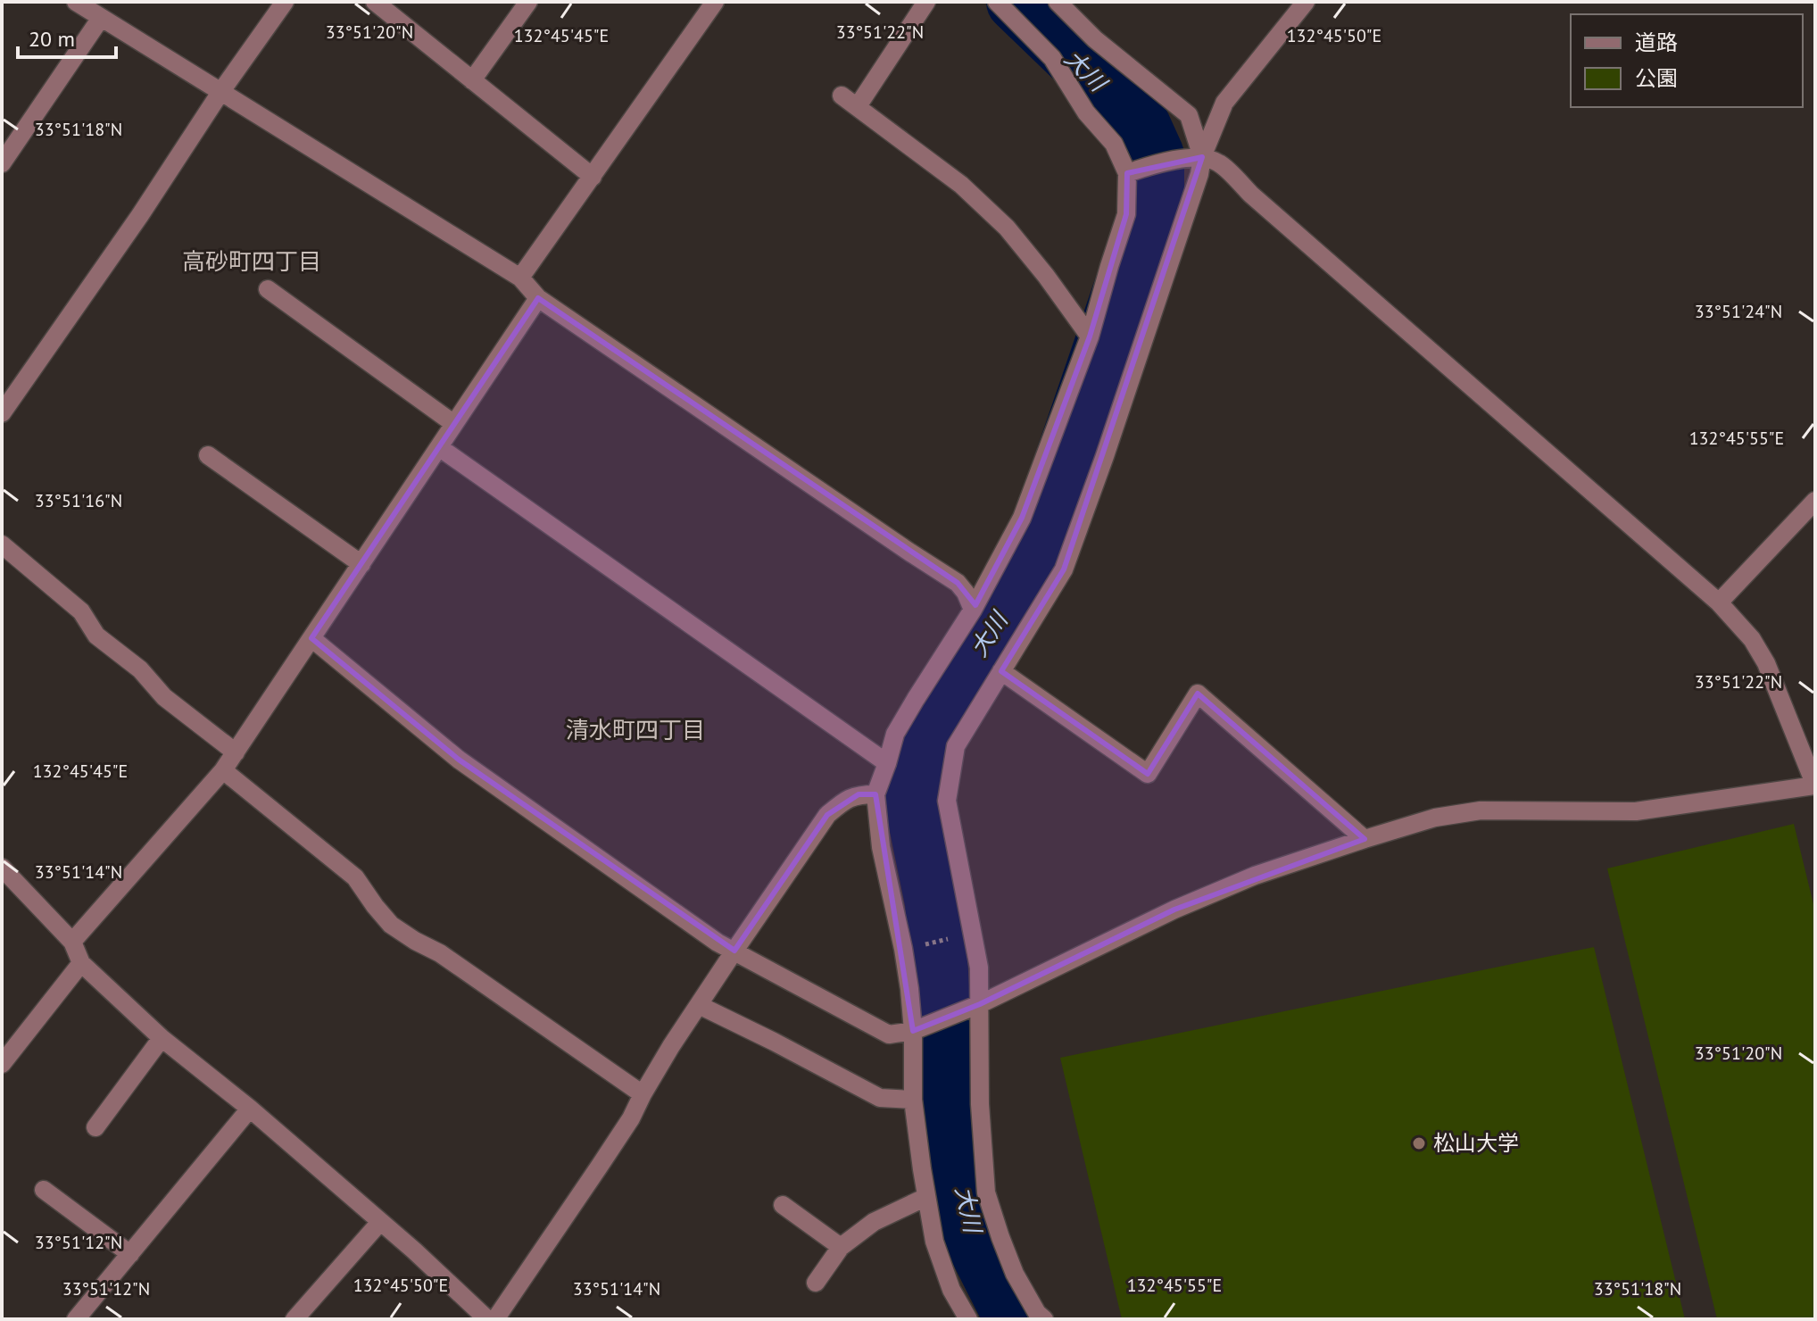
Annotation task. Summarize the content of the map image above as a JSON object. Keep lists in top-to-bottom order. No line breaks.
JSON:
{"districts":["高砂町四丁目","清水町四丁目"],"water":["大川"],"places":["松山大学"],"legend":["道路","公園"],"scale_bar":"20 m","coordinates":["33°51'20\"N","33°51'22\"N","132°45'45\"E","132°45'50\"E","33°51'18\"N","33°51'24\"N","132°45'55\"E","33°51'16\"N","33°51'14\"N","33°51'12\"N"]}
